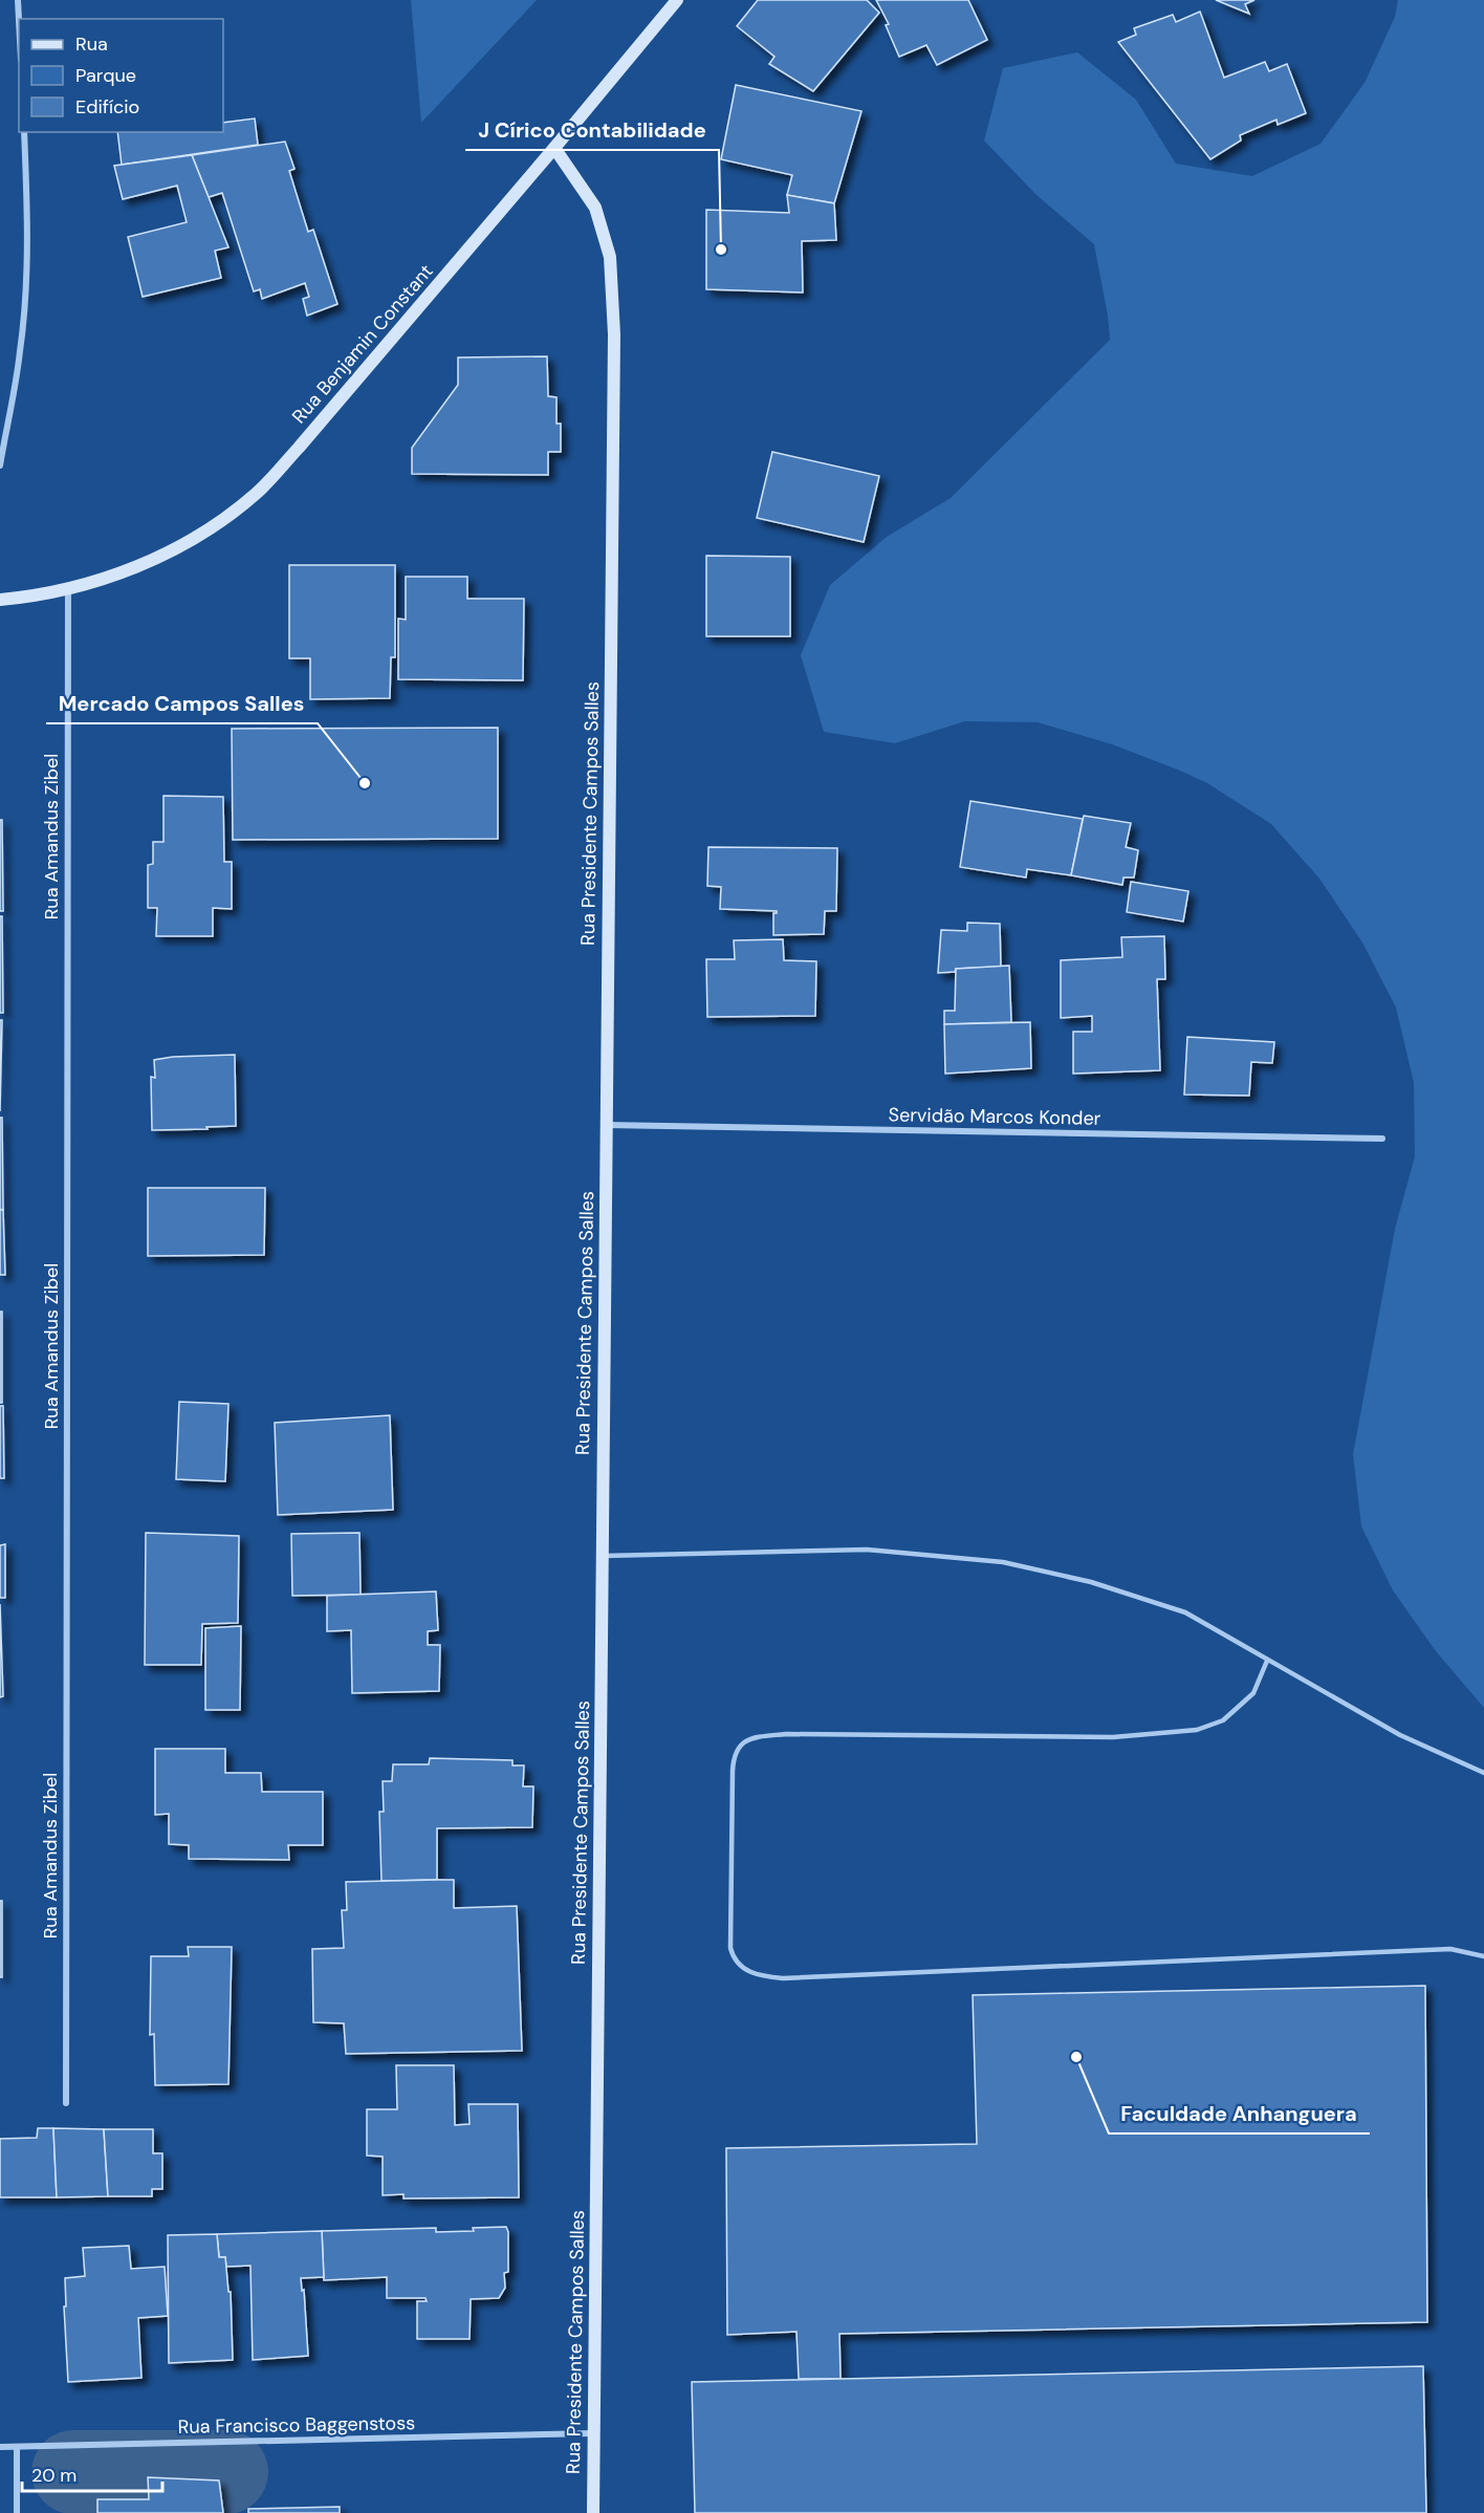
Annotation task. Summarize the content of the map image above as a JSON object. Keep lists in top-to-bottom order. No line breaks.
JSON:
{"streets":{"main road":["Rua Benjamin Constant","Rua Presidente Campos Salles"],"street":["Rua Amandus Zibel","Servidão Marcos Konder","Rua Francisco Baggenstoss"]},"crossings":[["Rua Benjamin Constant","Rua Presidente Campos Salles"],["Rua Benjamin Constant","Rua Amandus Zibel"],["Rua Presidente Campos Salles","Servidão Marcos Konder"],["Rua Presidente Campos Salles","Rua Francisco Baggenstoss"]],"places":["J Círico Contabilidade","Mercado Campos Salles","Faculdade Anhanguera"],"legend":["Rua","Parque","Edifício"],"scale_bar":"20 m"}
